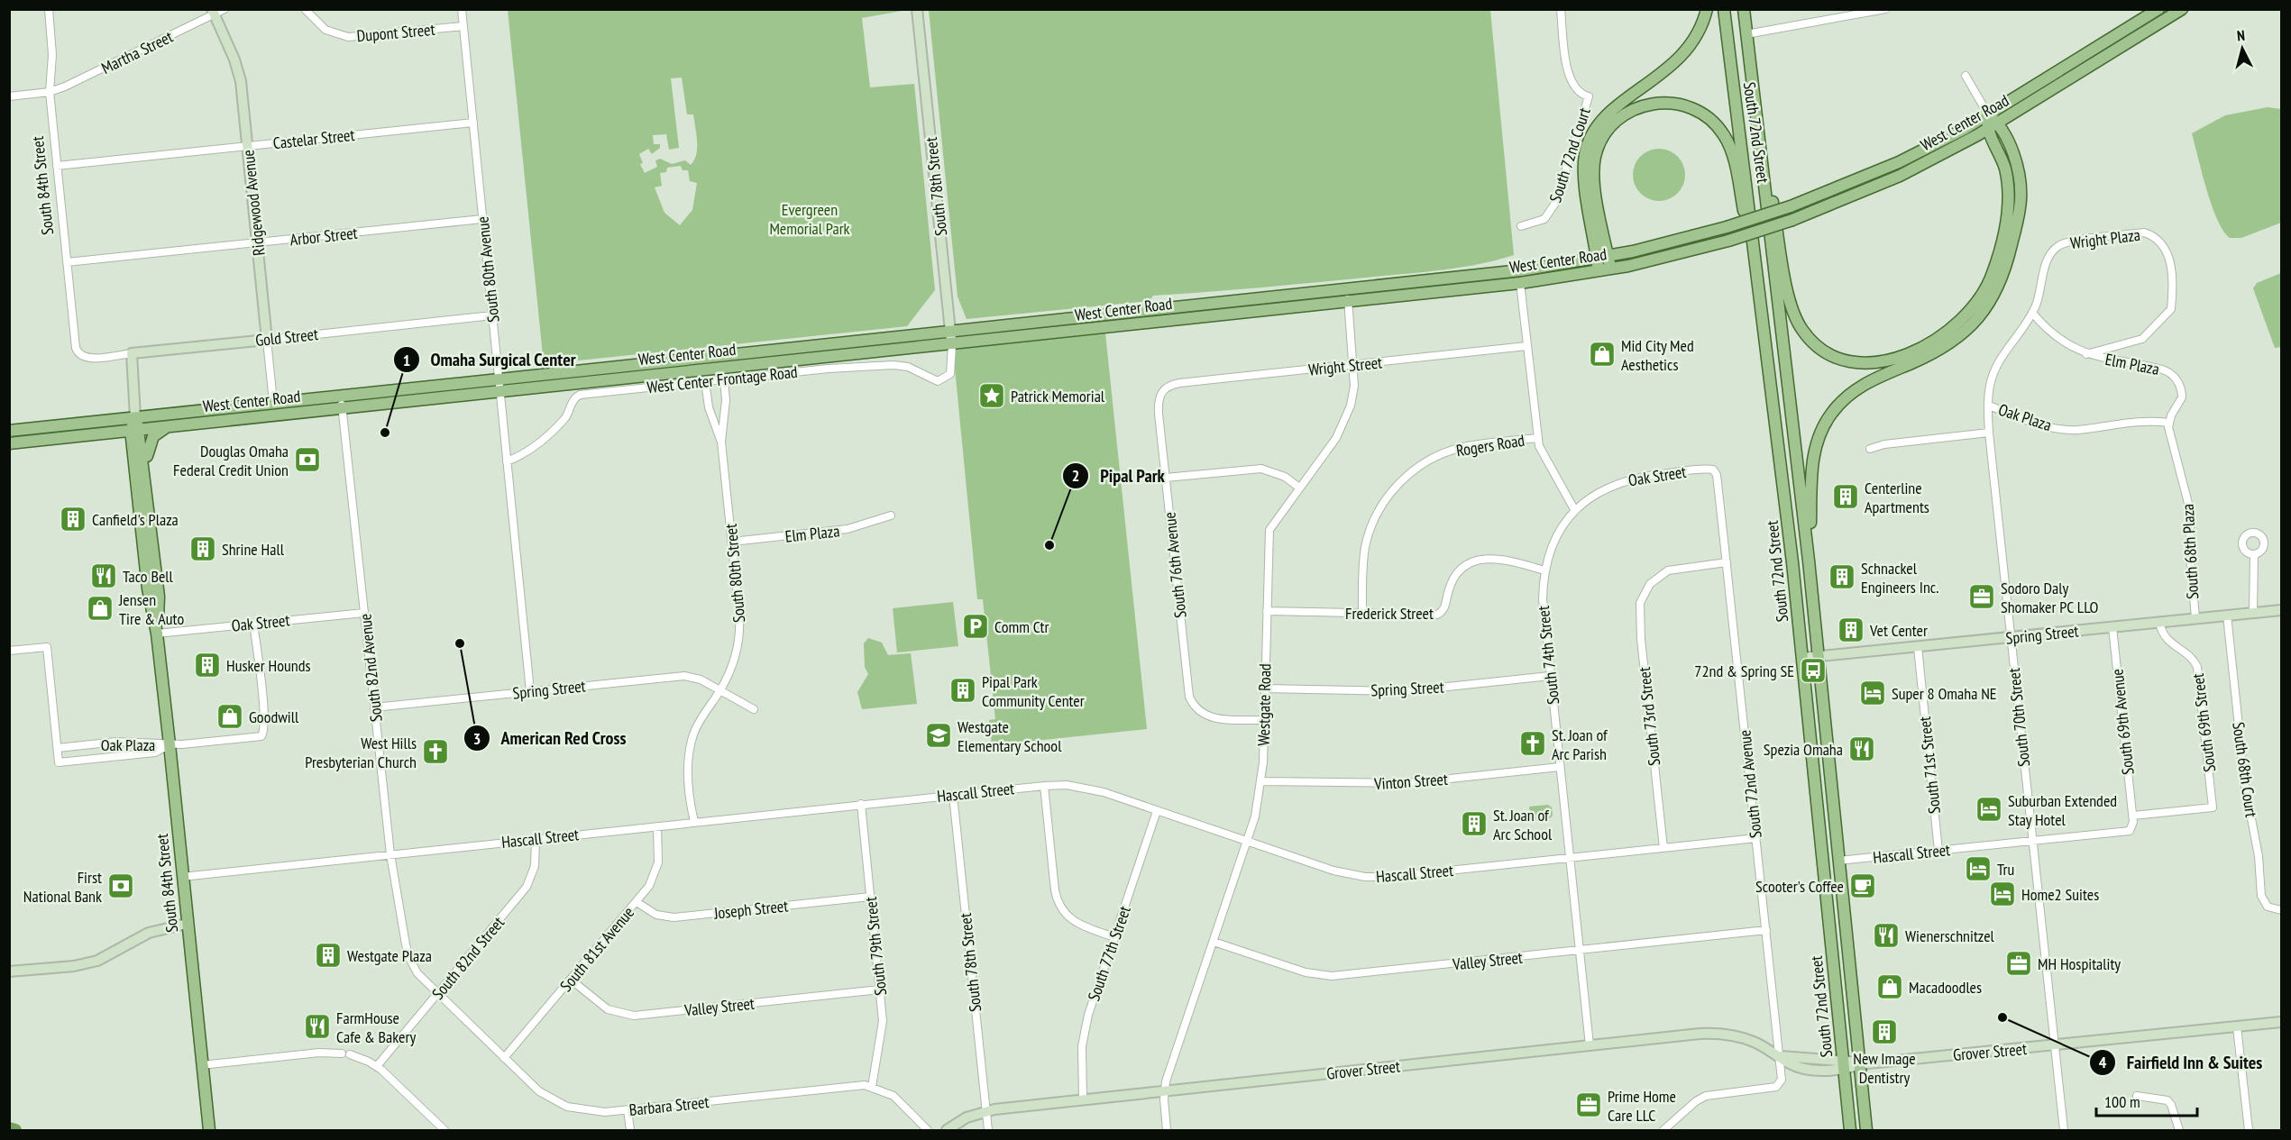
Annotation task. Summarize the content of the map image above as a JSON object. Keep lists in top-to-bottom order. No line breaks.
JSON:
{"streets":{"main road":["West Center Road","South 72nd Street","South 84th Street","South 78th Street","Ridgewood Avenue","Gold Street","Spring Street","Grover Street"],"street":["Dupont Street","Martha Street","Castelar Street","South 72nd Court","Arbor Street","Wright Plaza","South 80th Avenue","Elm Plaza","Wright Street","West Center Frontage Road","Oak Plaza","Rogers Road","Oak Street","South 68th Plaza","South 76th Avenue","South 80th Street","Frederick Street","South 74th Street","South 82nd Avenue","Westgate Road","South 73rd Street","South 70th Street","South 69th Avenue","South 69th Street","South 71st Street","South 68th Court","Vinton Street","South 72nd Avenue","Hascall Street","Joseph Street","South 79th Street","South 81st Avenue","South 77th Street","South 82nd Street","Valley Street","Barbara Street"]},"crossings":[["Dupont Street","South 80th Avenue"],["Martha Street","South 84th Street"],["Martha Street","Ridgewood Avenue"],["West Center Road","South 84th Street"],["West Center Road","South 78th Street"],["West Center Road","Ridgewood Avenue"],["West Center Road","South 80th Avenue"],["West Center Road","South 82nd Avenue"],["West Center Road","Westgate Road"],["South 72nd Street","Spring Street"],["South 72nd Street","Hascall Street"],["South 72nd Street","Grover Street"],["Castelar Street","South 84th Street"],["Castelar Street","Ridgewood Avenue"],["Castelar Street","South 80th Avenue"],["South 84th Street","Arbor Street"],["South 84th Street","Gold Street"],["South 84th Street","Oak Plaza"],["South 84th Street","Oak Street"],["South 84th Street","Hascall Street"],["South 78th Street","West Center Frontage Road"],["South 78th Street","Hascall Street"],["South 78th Street","Grover Street"],["Ridgewood Avenue","Arbor Street"],["Ridgewood Avenue","Gold Street"],["Arbor Street","South 80th Avenue"],["Wright Plaza","Elm Plaza"],["Wright Plaza","Oak Plaza"],["South 80th Avenue","Gold Street"],["South 80th Avenue","West Center Frontage Road"],["South 80th Avenue","Spring Street"],["Elm Plaza","Oak Plaza"],["Elm Plaza","South 68th Plaza"],["Elm Plaza","South 80th Street"],["Wright Street","South 76th Avenue"],["Wright Street","Westgate Road"],["West Center Frontage Road","South 80th Street"],["Oak Plaza","South 68th Plaza"],["Oak Plaza","South 70th Street"],["Rogers Road","Frederick Street"],["Oak Street","South 74th Street"],["Oak Street","South 82nd Avenue"],["Oak Street","South 72nd Avenue"],["South 68th Plaza","Spring Street"],["South 76th Avenue","Westgate Road"],["South 80th Street","Spring Street"],["South 80th Street","Hascall Street"],["Frederick Street","South 74th Street"],["Frederick Street","Westgate Road"],["Spring Street","South 74th Street"],["Spring Street","South 82nd Avenue"],["Spring Street","Westgate Road"],["Spring Street","South 70th Street"],["Spring Street","South 69th Avenue"],["Spring Street","South 69th Street"],["Spring Street","South 71st Street"],["Spring Street","South 68th Court"],["South 74th Street","Vinton Street"],["South 74th Street","Hascall Street"],["South 74th Street","Valley Street"],["South 74th Street","Grover Street"],["South 82nd Avenue","Hascall Street"],["South 82nd Avenue","South 82nd Street"],["South 82nd Avenue","Barbara Street"],["Westgate Road","Vinton Street"],["Westgate Road","Hascall Street"],["Westgate Road","Valley Street"],["Westgate Road","Grover Street"],["South 73rd Street","South 72nd Avenue"],["South 73rd Street","Hascall Street"],["South 70th Street","Hascall Street"],["South 70th Street","Grover Street"],["South 69th Avenue","South 69th Street"],["South 69th Avenue","Hascall Street"],["South 69th Street","Hascall Street"],["South 71st Street","Hascall Street"],["South 72nd Avenue","Hascall Street"],["South 72nd Avenue","Valley Street"],["South 72nd Avenue","Grover Street"],["Hascall Street","South 79th Street"],["Hascall Street","South 81st Avenue"],["Hascall Street","South 77th Street"],["Hascall Street","South 82nd Street"],["Joseph Street","South 79th Street"],["Joseph Street","South 81st Avenue"],["South 79th Street","Valley Street"],["South 79th Street","Barbara Street"],["South 81st Avenue","Valley Street"],["South 81st Avenue","Barbara Street"],["South 77th Street","Grover Street"],["South 82nd Street","Barbara Street"]],"parks":["Evergreen Memorial Park"],"places":{"shop":["Mid City Med Aesthetics","Jensen Tire & Auto","Goodwill","Macadoodles"],"place":["Patrick Memorial"],"other":["Omaha Surgical Center","Pipal Park","American Red Cross","Fairfield Inn & Suites"],"bank":["Douglas Omaha Federal Credit Union","First National Bank"],"building":["Centerline Apartments","Canfield's Plaza","Shrine Hall","Schnackel Engineers Inc.","Vet Center","Husker Hounds","Pipal Park Community Center","St. Joan of Arc School","Westgate Plaza","New Image Dentistry"],"restaurant":["Taco Bell","Spezia Omaha","Wienerschnitzel","FarmHouse Cafe & Bakery"],"office":["Sodoro Daly Shomaker PC LLO","MH Hospitality","Prime Home Care LLC"],"parking":["Comm Ctr"],"bus stop":["72nd & Spring SE"],"hotel":["Super 8 Omaha NE","Suburban Extended Stay Hotel","Tru","Home2 Suites"],"school or university":["Westgate Elementary School"],"church":["St. Joan of Arc Parish","West Hills Presbyterian Church"],"cafe":["Scooter's Coffee"]},"scale_bar":"100 m","north":"top"}
